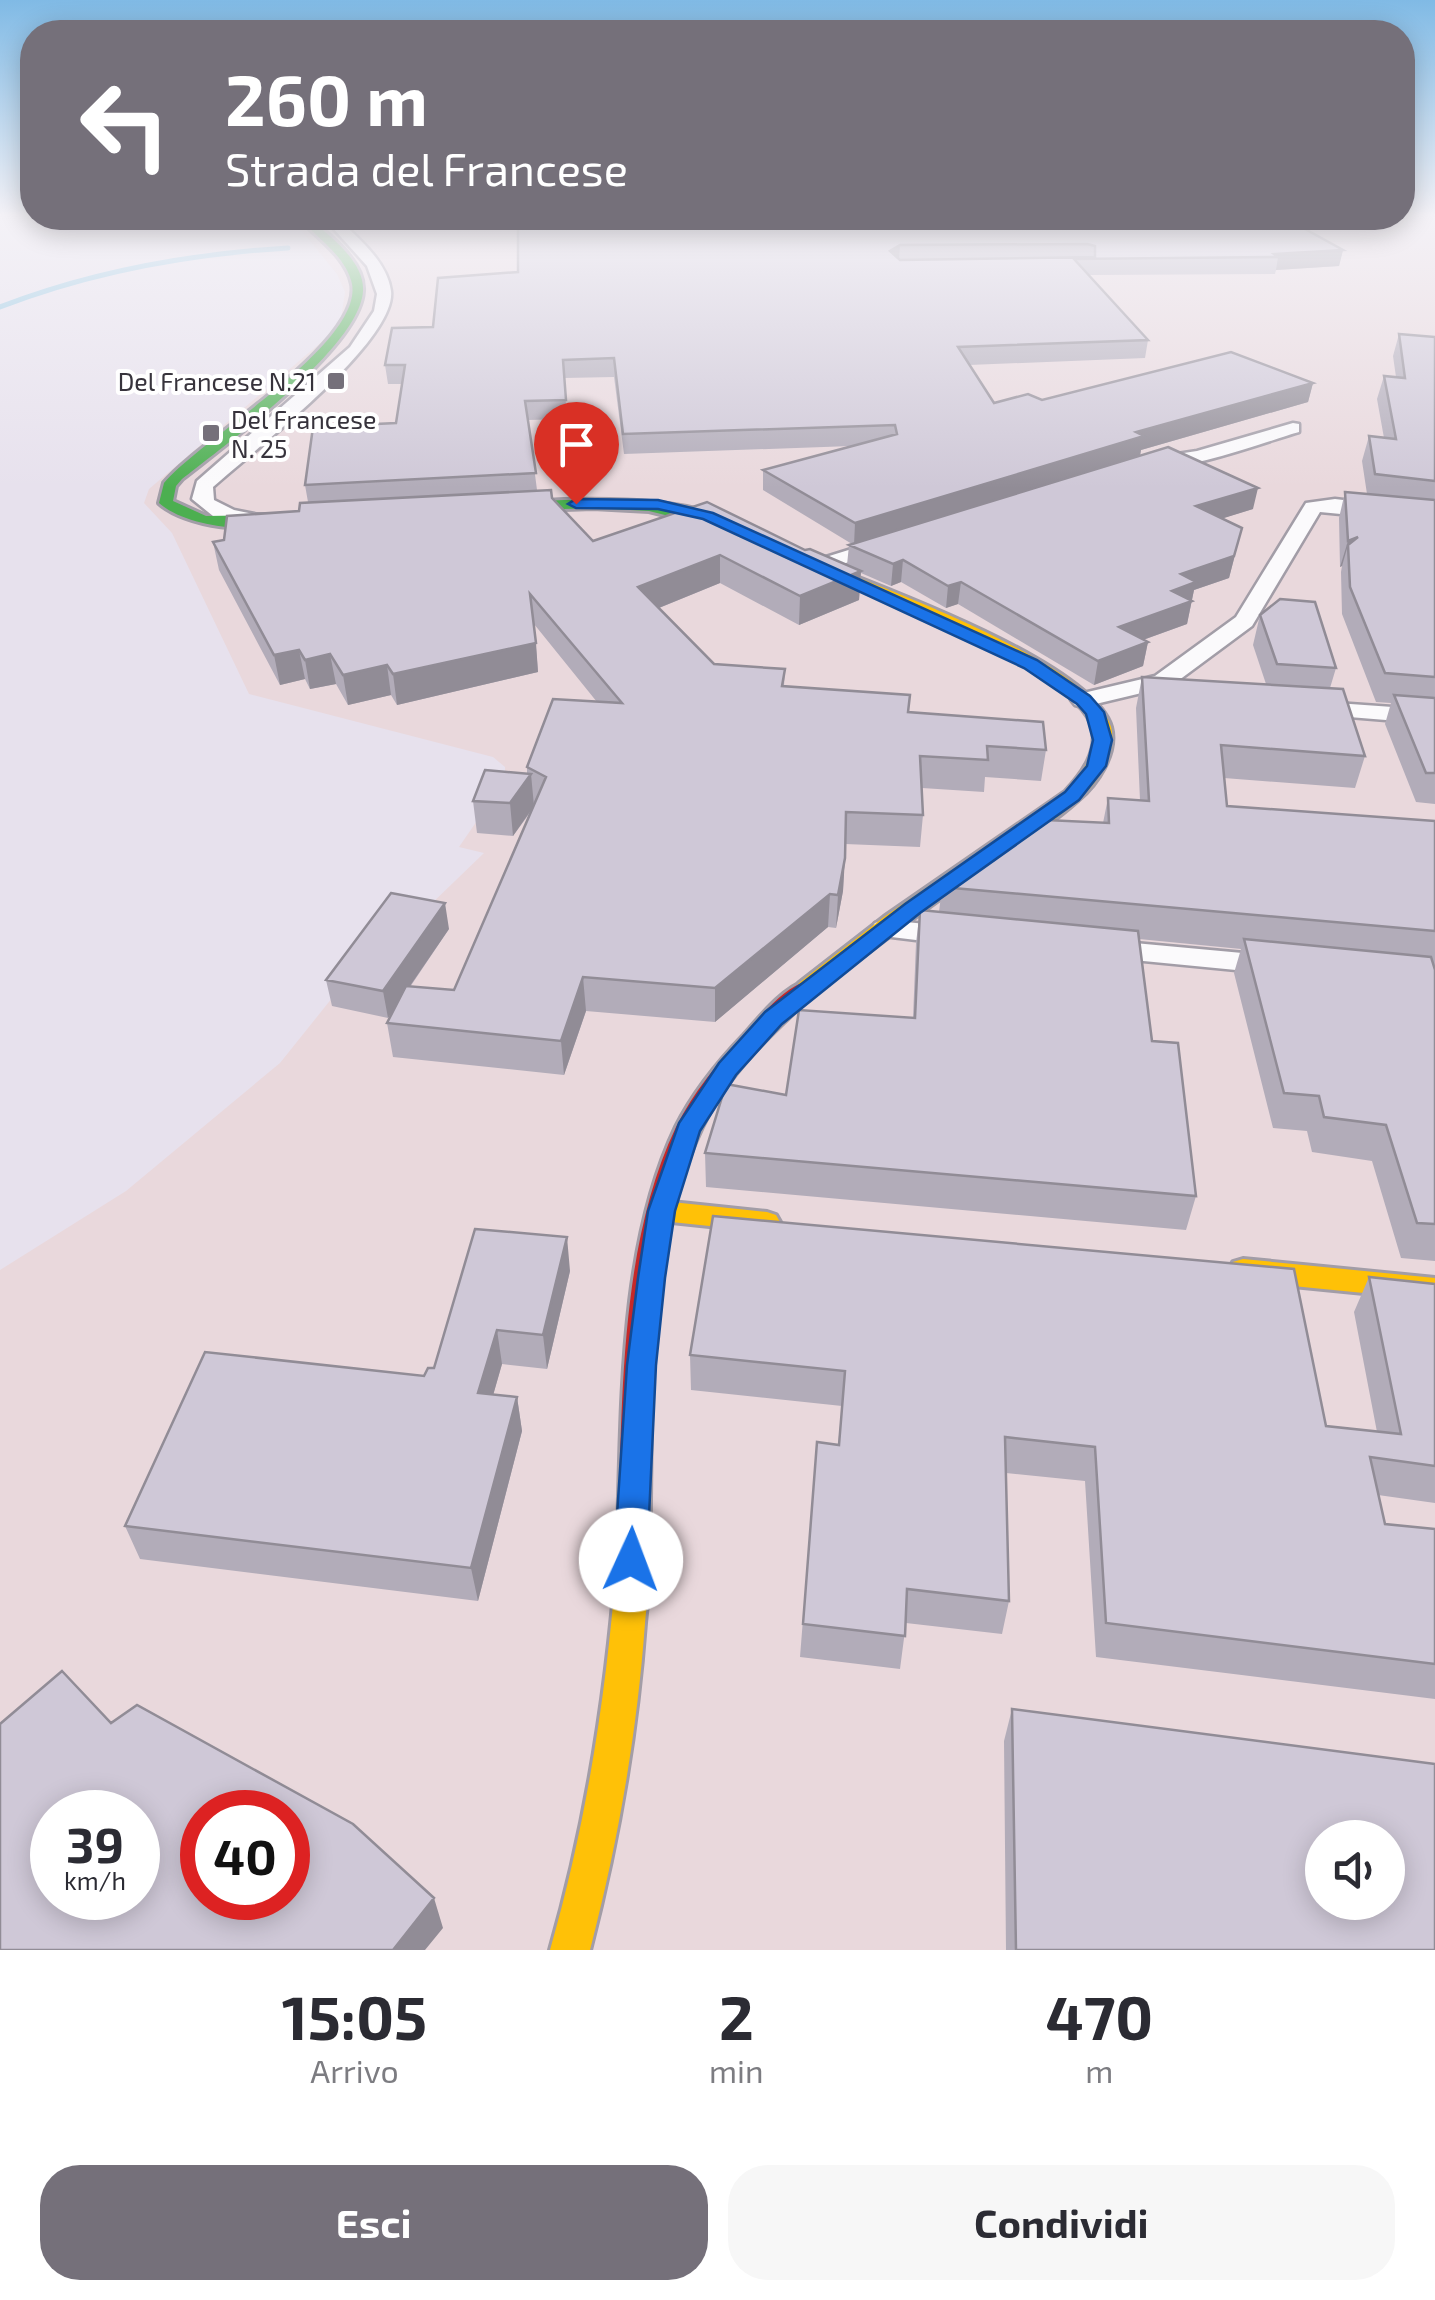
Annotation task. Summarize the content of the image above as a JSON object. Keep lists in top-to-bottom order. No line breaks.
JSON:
{"places":{"transit":["Del Francese N.21","Del Francese N. 25"]},"page":{"turn":["260 m","Strada del Francese"],"speed":"39 km/h","limit":"40","eta":["15:05","Arrivo","2","min","470","m"],"buttons":["Esci","Condividi"]}}
